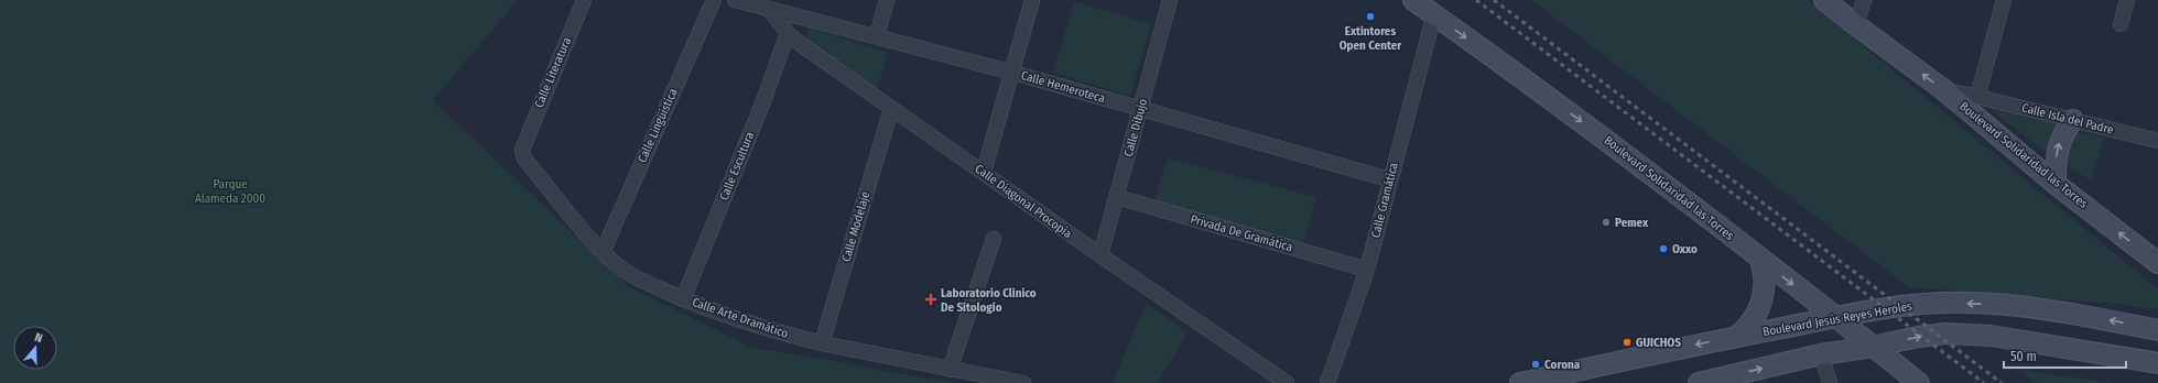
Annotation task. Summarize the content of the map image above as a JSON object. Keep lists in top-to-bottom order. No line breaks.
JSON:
{"streets":{"main road":["Boulevard Solidaridad las Torres","Boulevard Jesús Reyes Heroles"],"street":["Calle Literatura","Calle Hemeroteca","Calle Isla del Padre","Calle Lingüística","Calle Dibujo","Calle Escultura","Calle Gramática","Calle Diagonal Procopia","Calle Modelaje","Privada De Gramática","Calle Arte Dramático"]},"crossings":[["Calle Literatura","Calle Arte Dramático"],["Calle Hemeroteca","Calle Dibujo"],["Calle Hemeroteca","Calle Gramática"],["Calle Hemeroteca","Calle Diagonal Procopia"],["Calle Isla del Padre","Boulevard Solidaridad las Torres"],["Calle Lingüística","Calle Arte Dramático"],["Calle Dibujo","Calle Diagonal Procopia"],["Calle Dibujo","Privada De Gramática"],["Boulevard Solidaridad las Torres","Calle Gramática"],["Boulevard Solidaridad las Torres","Boulevard Jesús Reyes Heroles"],["Calle Escultura","Calle Diagonal Procopia"],["Calle Escultura","Calle Arte Dramático"],["Calle Gramática","Privada De Gramática"],["Calle Diagonal Procopia","Calle Modelaje"],["Calle Modelaje","Calle Arte Dramático"]],"parks":["Parque Alameda 2000"],"places":{"other":["Extintores Open Center","Pemex","Oxxo","GUICHOS","Corona"],"health":["Laboratorio Clinico De Sitologio"]},"scale_bar":"50 m","north":"top"}
